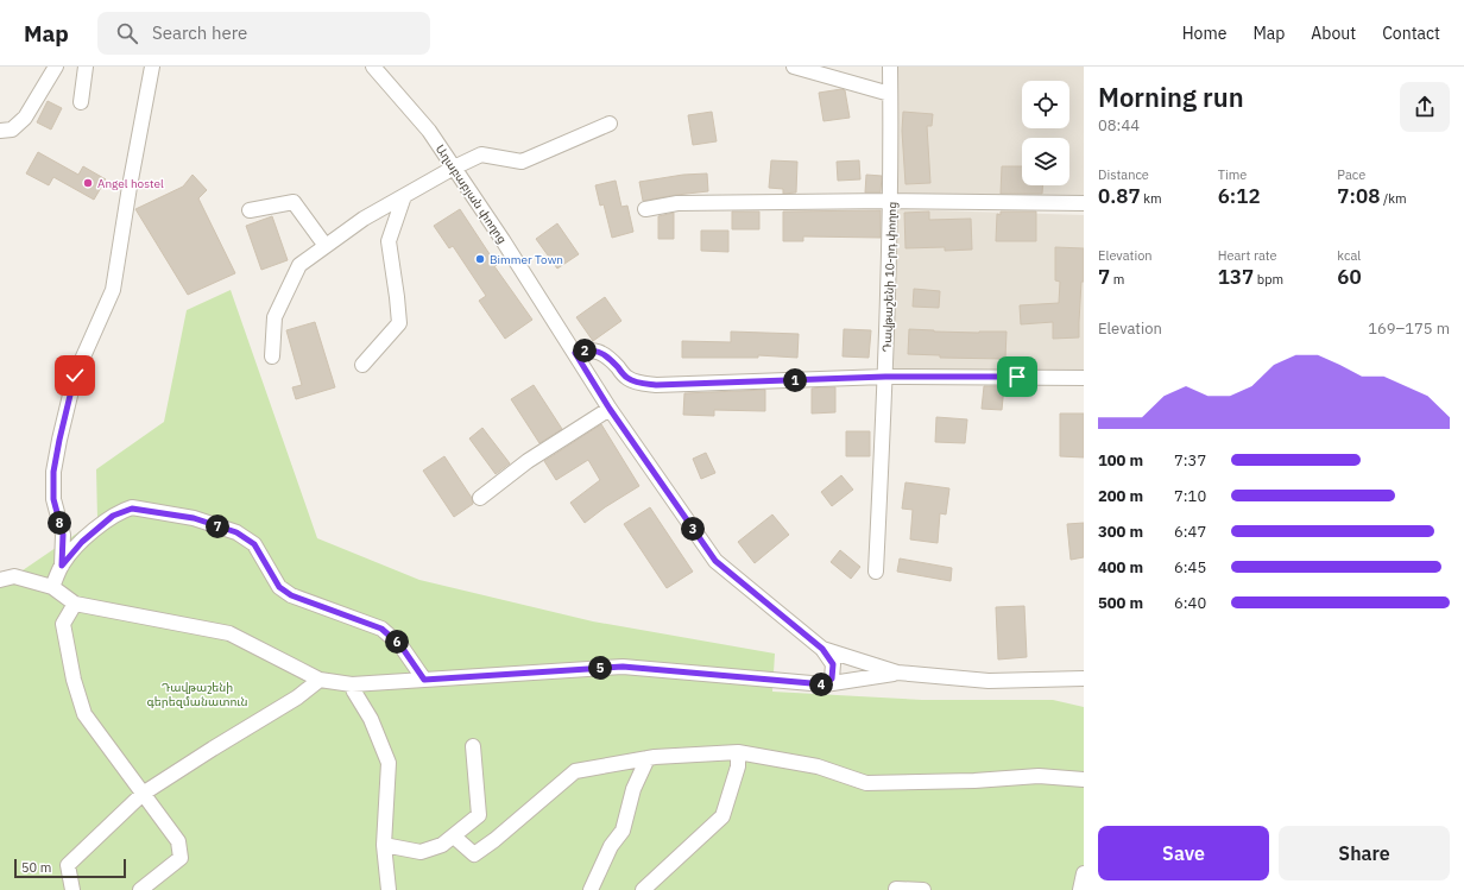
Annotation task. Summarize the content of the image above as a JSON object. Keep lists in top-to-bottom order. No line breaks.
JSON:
{"streets":{"street":["Աղաբաբյան փողոց","Դավթաշենի 10-րդ փողոց"]},"parks":["Դավթաշենի գերեզմանատուն"],"places":["Angel hostel","Bimmer Town"],"scale_bar":"50 m","page":{"header":"Map","search":"Search here","nav":["Home","Map","About","Contact"],"heading":["Morning run","08:44"],"stats":[["Distance","0.87 km"],["Time","6:12"],["Pace","7:08 /km"],["Elevation","7 m"],["Heart rate","137 bpm"],["kcal","60"]],"chart":["Elevation","169–175 m"],"pins":["2","1","8","7","3","6","5","4"],"list":[{"name":"100 m","note":"7:37"},{"name":"200 m","note":"7:10"},{"name":"300 m","note":"6:47"},{"name":"400 m","note":"6:45"},{"name":"500 m","note":"6:40"}],"buttons":["Save","Share"],"scale":"50 m"}}
